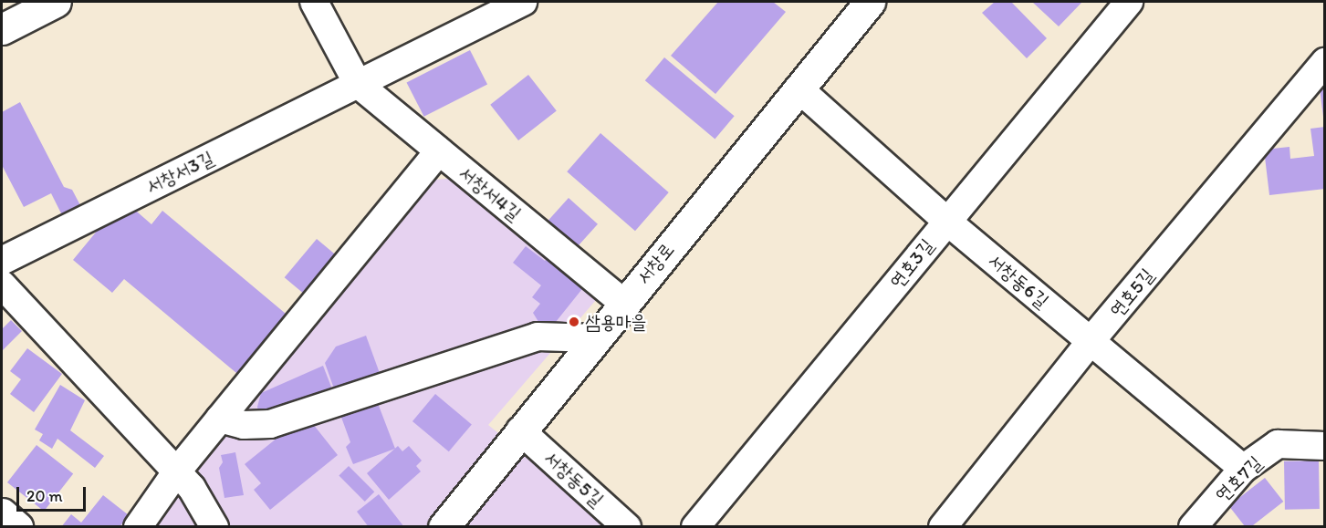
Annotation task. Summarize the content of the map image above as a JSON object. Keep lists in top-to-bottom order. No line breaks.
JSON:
{"streets":{"street":["서창서3길","서창서4길","서창로","연호3길","서창동6길","연호5길","서창동5길","연호7길"]},"crossings":[["서창서3길","서창서4길"],["서창서4길","서창로"],["서창로","서창동6길"],["서창로","서창동5길"],["연호3길","서창동6길"],["서창동6길","연호5길"],["서창동6길","연호7길"]],"places":["삼용마을"],"scale_bar":"20 m"}
